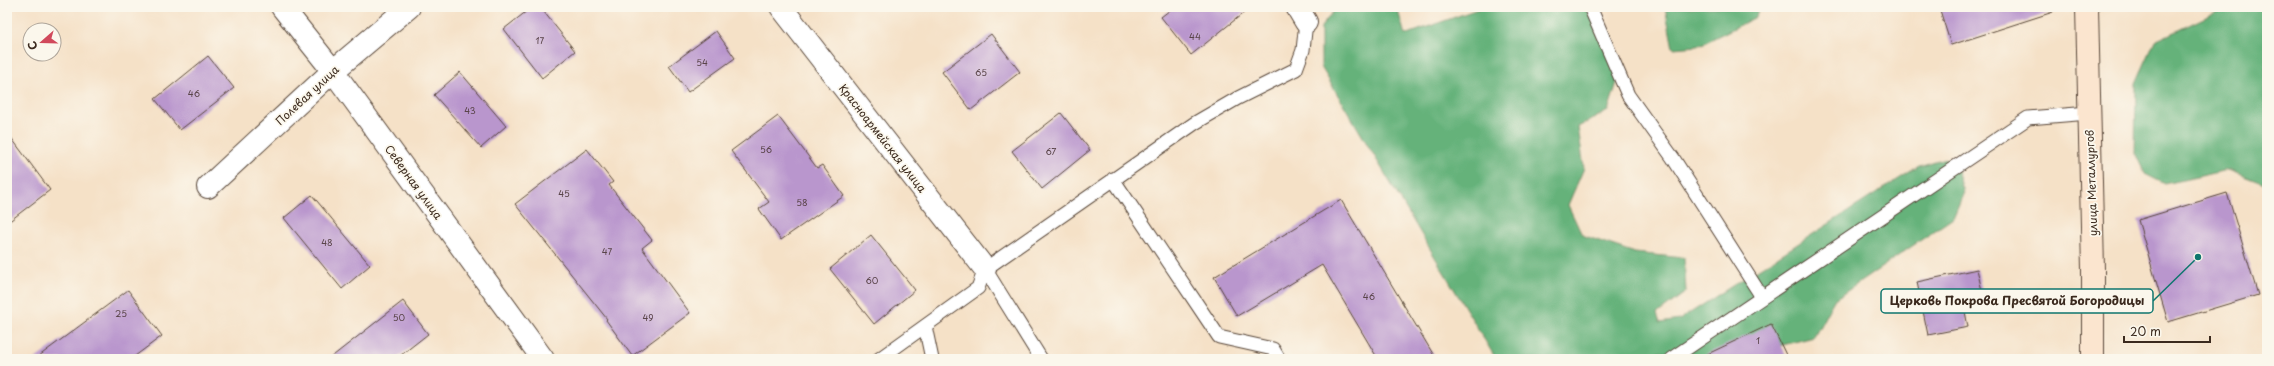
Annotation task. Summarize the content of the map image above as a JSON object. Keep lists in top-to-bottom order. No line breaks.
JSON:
{"streets":{"main road":["улица Металлургов"],"street":["Полевая улица","Красноармейская улица","Северная улица"]},"crossings":[["Полевая улица","Северная улица"]],"places":["Церковь Покрова Пресвятой Богородицы"],"house_numbers":["44","17","54","65","46","43","56","67","45","58","48","47","60","46","25","50","49","1"],"scale_bar":"20 m","north":"left"}
